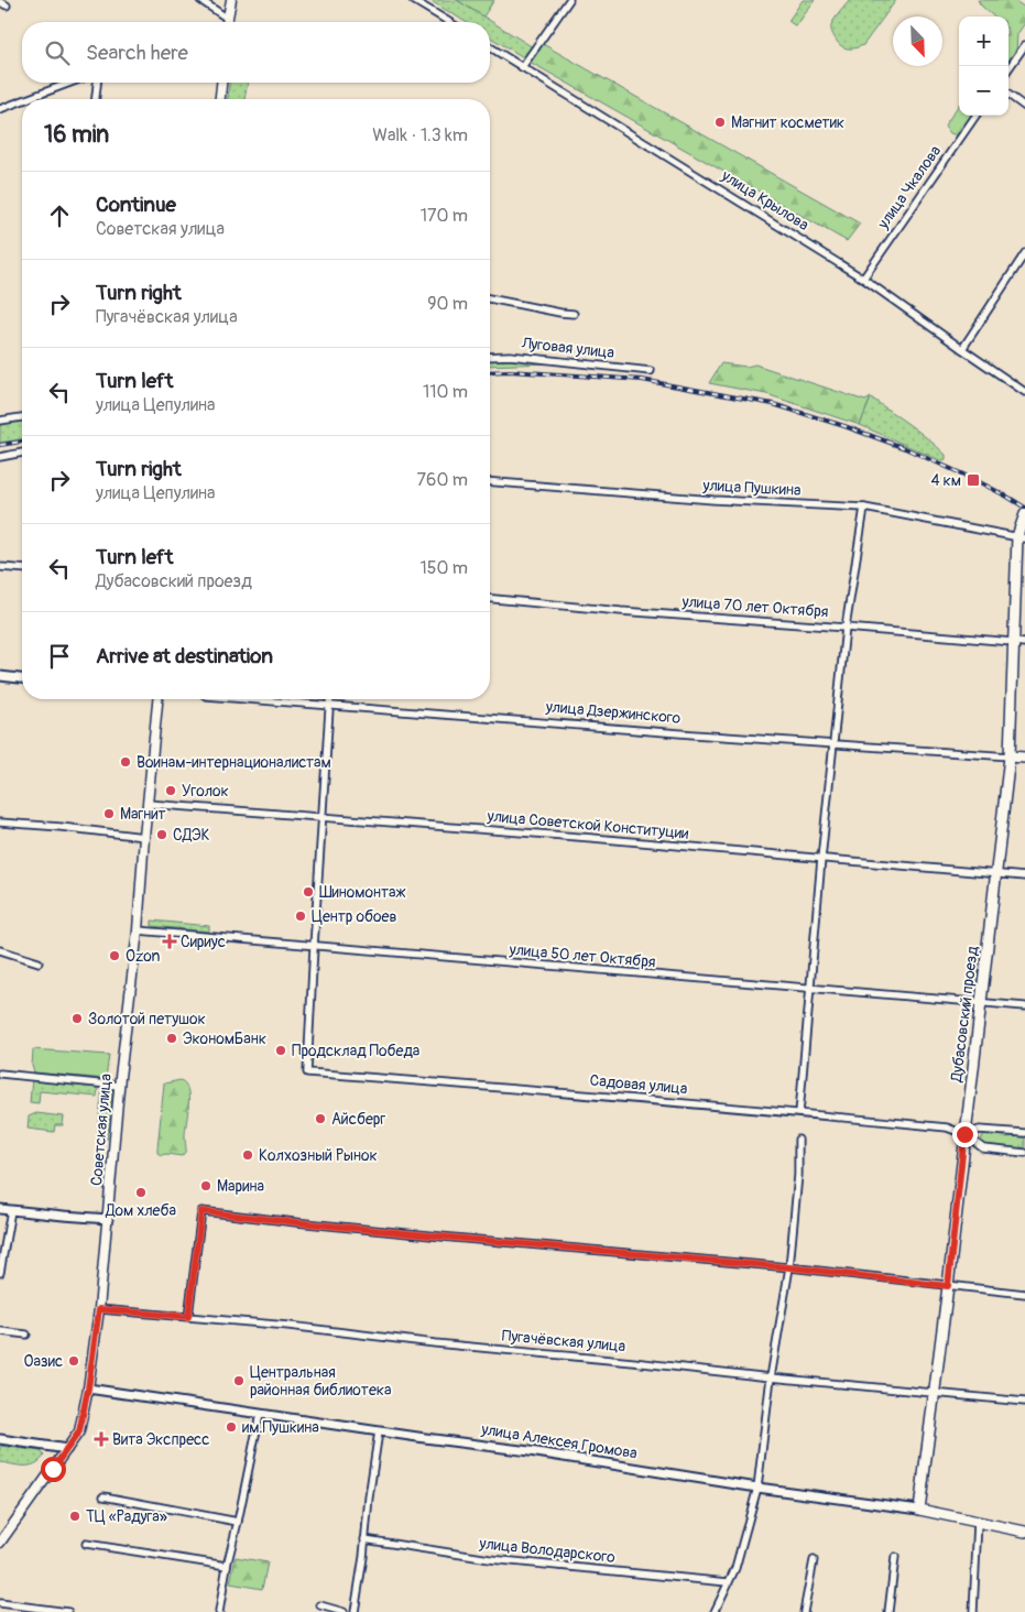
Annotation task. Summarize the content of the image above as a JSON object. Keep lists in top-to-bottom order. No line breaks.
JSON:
{"streets":{"main road":["улица Дзержинского","Дубасовский проезд","Советская улица","улица Алексея Громова"],"street":["улица Чкалова","улица Крылова","Луговая улица","улица Пушкина","улица 70 лет Октября","улица Советской Конституции","улица 50 лет Октября","Садовая улица","Пугачёвская улица","улица Володарского"]},"crossings":[["улица Чкалова","улица Крылова"],["улица Пушкина","Дубасовский проезд"],["улица 70 лет Октября","Дубасовский проезд"],["улица Дзержинского","Дубасовский проезд"],["улица Советской Конституции","Дубасовский проезд"],["улица Советской Конституции","Советская улица"],["улица 50 лет Октября","Дубасовский проезд"],["улица 50 лет Октября","Садовая улица"],["улица 50 лет Октября","Советская улица"],["Дубасовский проезд","Садовая улица"],["Дубасовский проезд","Пугачёвская улица"],["Дубасовский проезд","улица Алексея Громова"],["Советская улица","Пугачёвская улица"],["Советская улица","улица Алексея Громова"]],"places":{"other":["Магнит косметик","Воинам-интернационалистам","Уголок","Магнит","СДЭК","Шиномонтаж","Центр обоев","Ozon","Золотой петушок","ЭкономБанк","Продсклад Победа","Айсберг","Колхозный Рынок","Марина","Дом хлеба","Оазис","Центральная районная библиотека","им.Пушкина","ТЦ «Радуга»"],"transit":["4 км"],"health":["Сириус","Вита Экспресс"]},"north":"bottom right","page":{"map_buttons":["+","−"],"search":"Search here","heading":["16 min","Walk · 1.3 km"],"list":[["Continue","Советская улица","170 m"],["Turn right","Пугачёвская улица","90 m"],["Turn left","улица Цепулина","110 m"],["Turn right","улица Цепулина","760 m"],["Turn left","Дубасовский проезд","150 m"],"Arrive at destination"]}}
